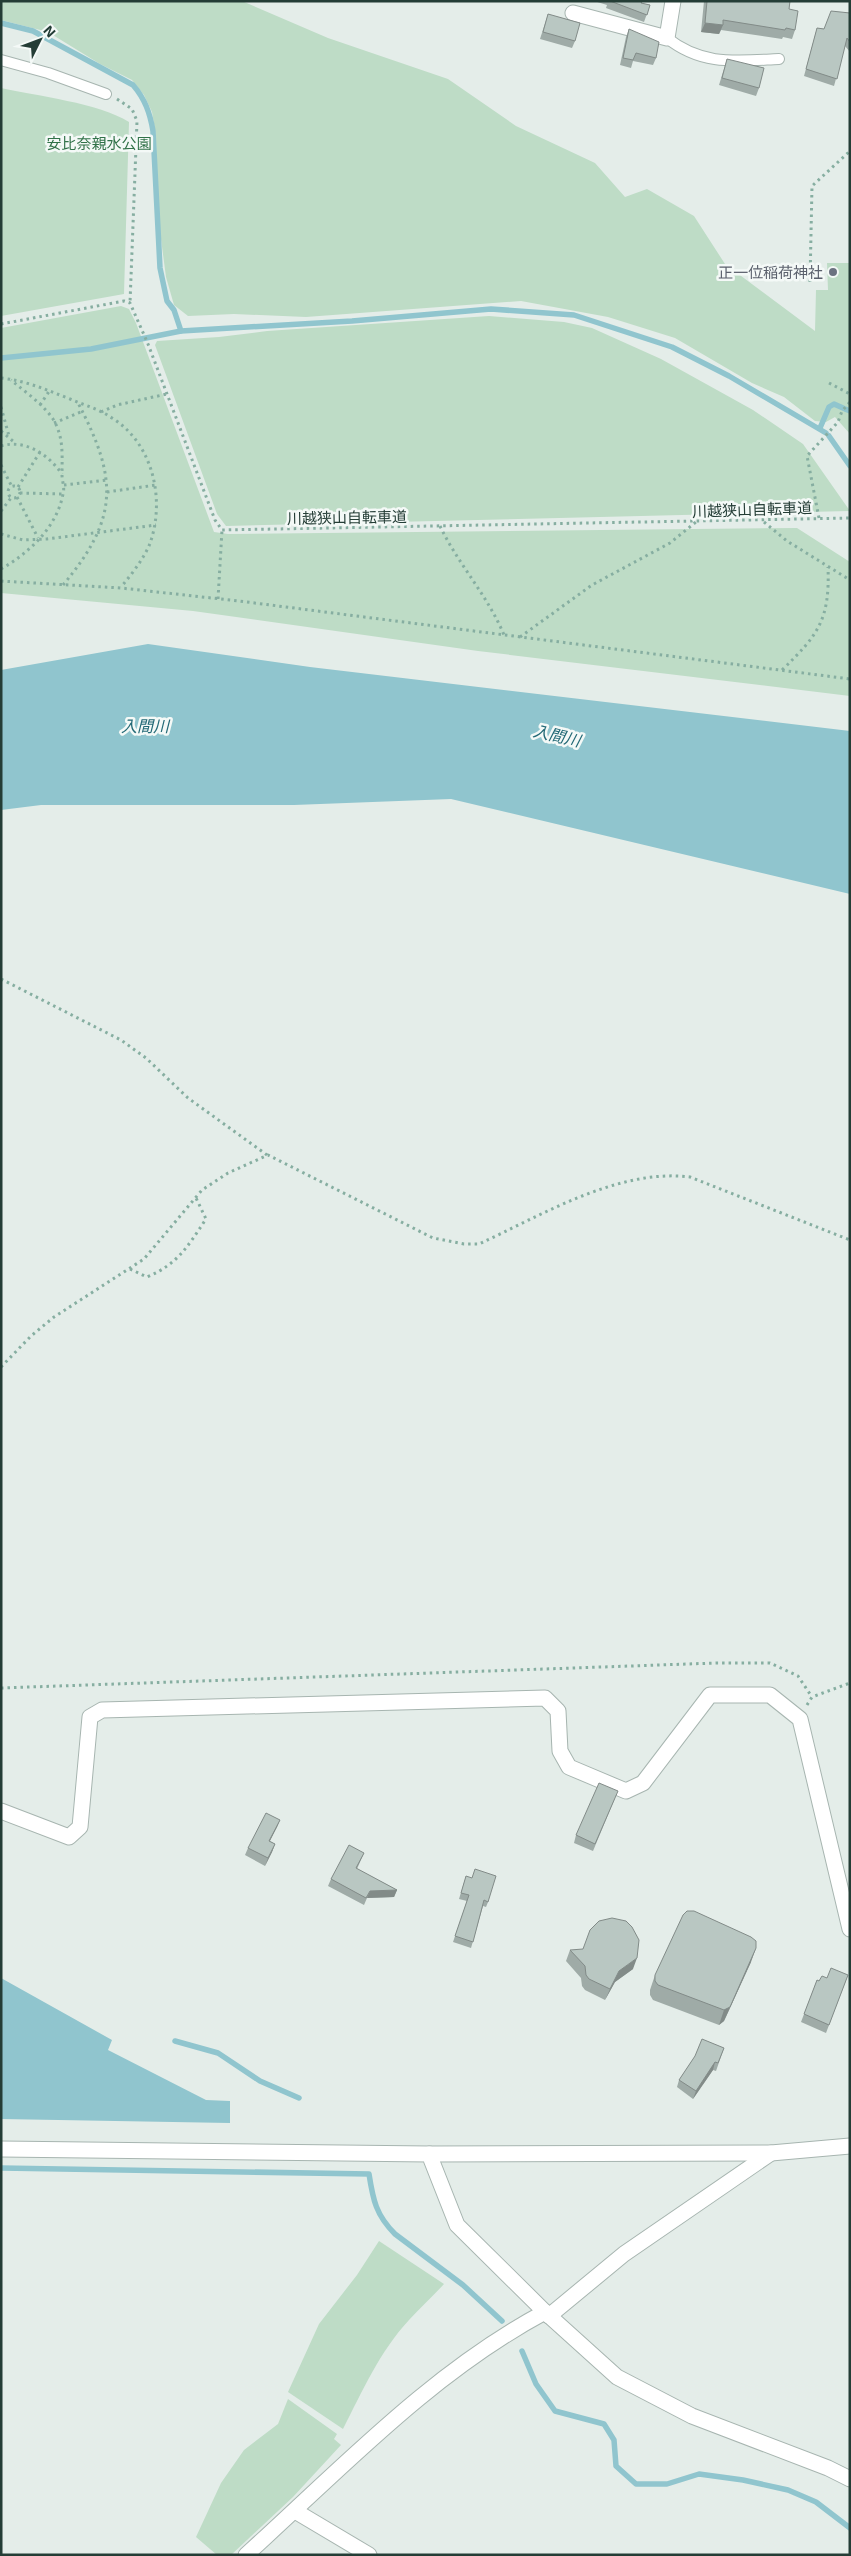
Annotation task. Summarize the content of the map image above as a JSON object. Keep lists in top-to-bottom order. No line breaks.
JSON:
{"streets":{"path":["川越狭山自転車道"]},"water":["入間川"],"parks":["安比奈親水公園"],"places":["正一位稲荷神社"],"north":"top right"}
